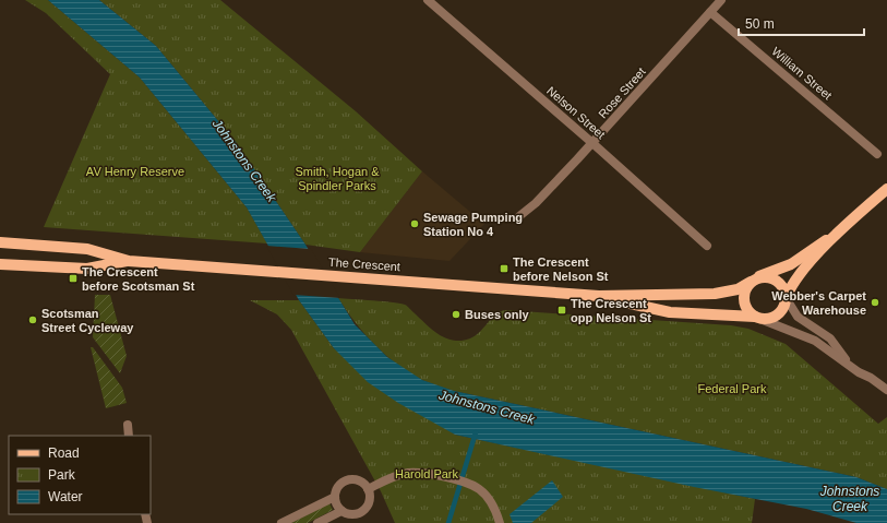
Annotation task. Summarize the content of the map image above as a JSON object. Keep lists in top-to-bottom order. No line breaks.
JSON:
{"streets":{"main road":["The Crescent"],"street":["William Street","Rose Street","Nelson Street"]},"crossings":[["William Street","Rose Street"],["Rose Street","Nelson Street"]],"water":["Johnstons Creek"],"parks":["AV Henry Reserve","Smith, Hogan & Spindler Parks","Federal Park","Harold Park"],"places":{"other":["Sewage Pumping Station No 4","Webber's Carpet Warehouse","Buses only","Scotsman Street Cycleway"],"transit":["The Crescent before Nelson St","The Crescent before Scotsman St","The Crescent opp Nelson St"]},"legend":["Road","Park","Water"],"scale_bar":"50 m"}
